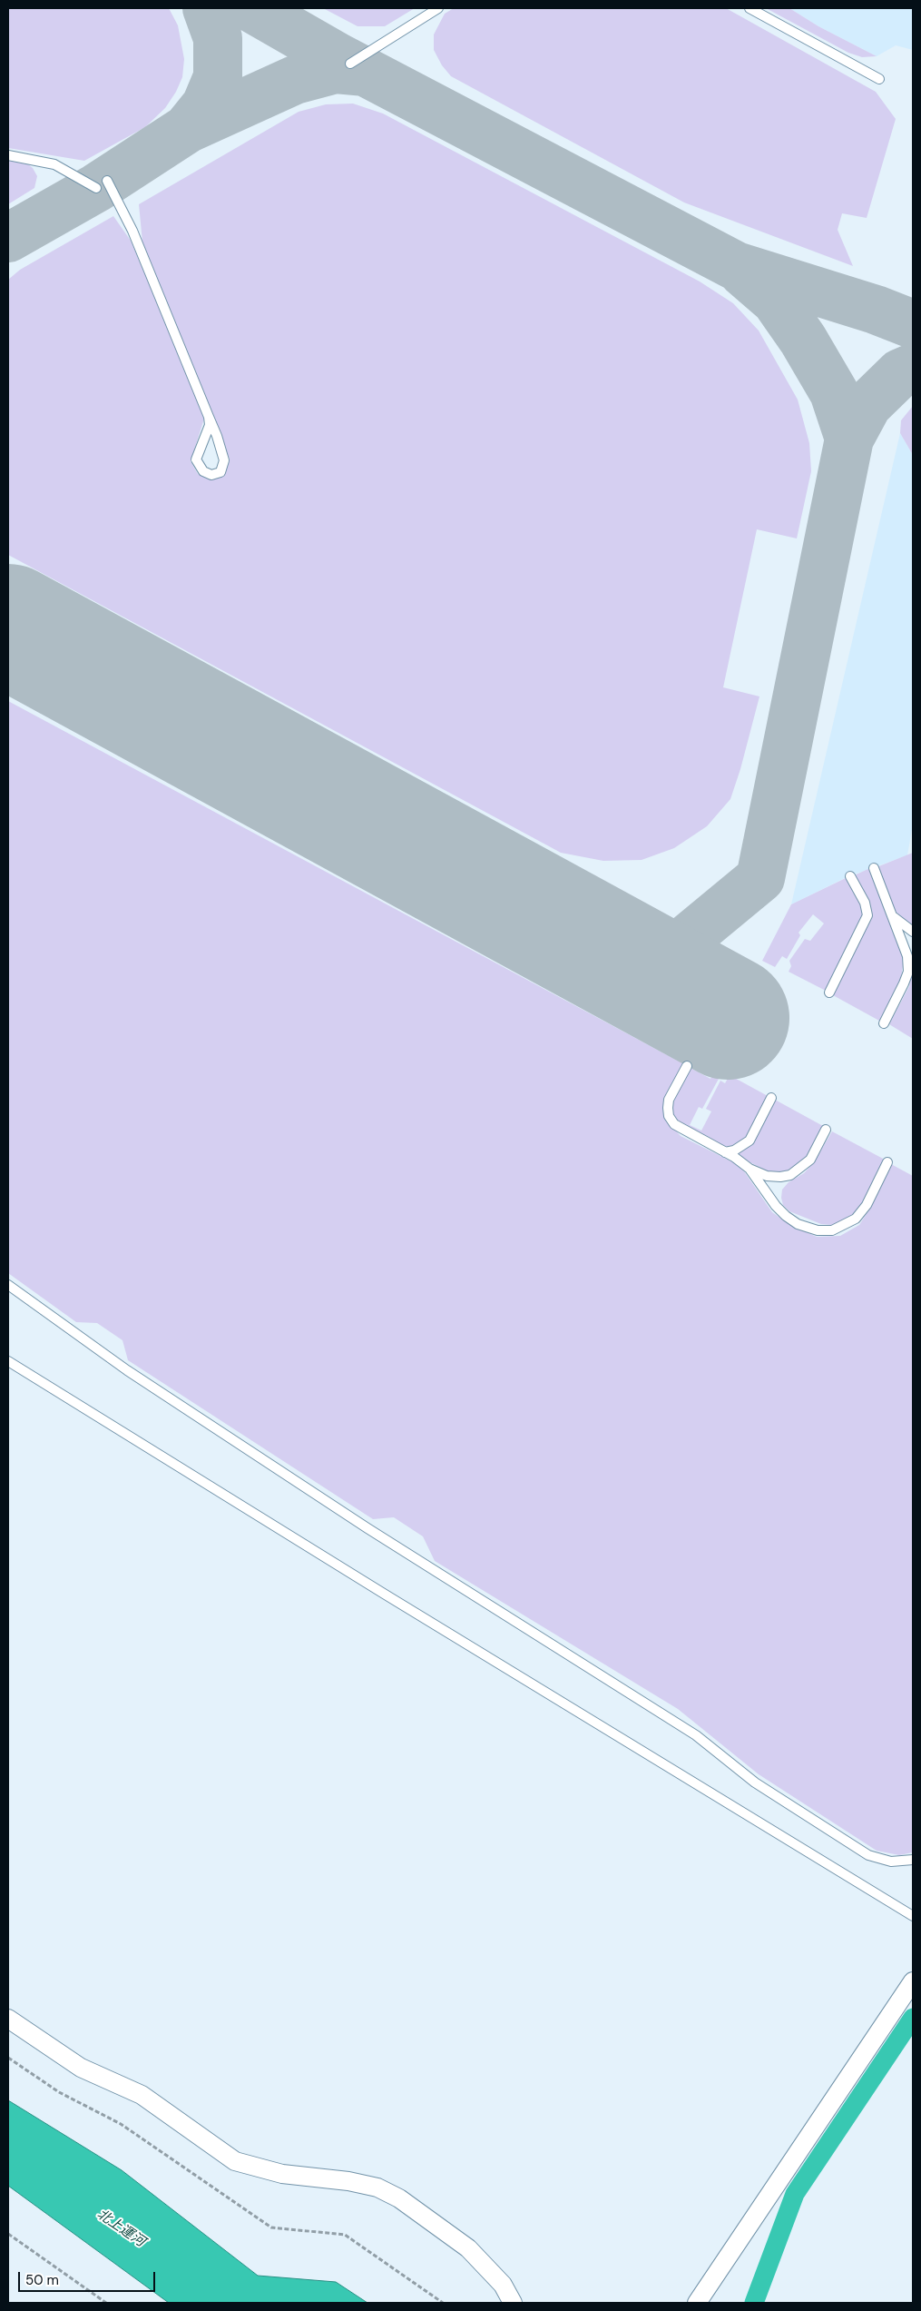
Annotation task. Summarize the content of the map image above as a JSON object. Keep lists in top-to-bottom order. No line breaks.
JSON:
{"water":["北上運河"],"scale_bar":"50 m"}
